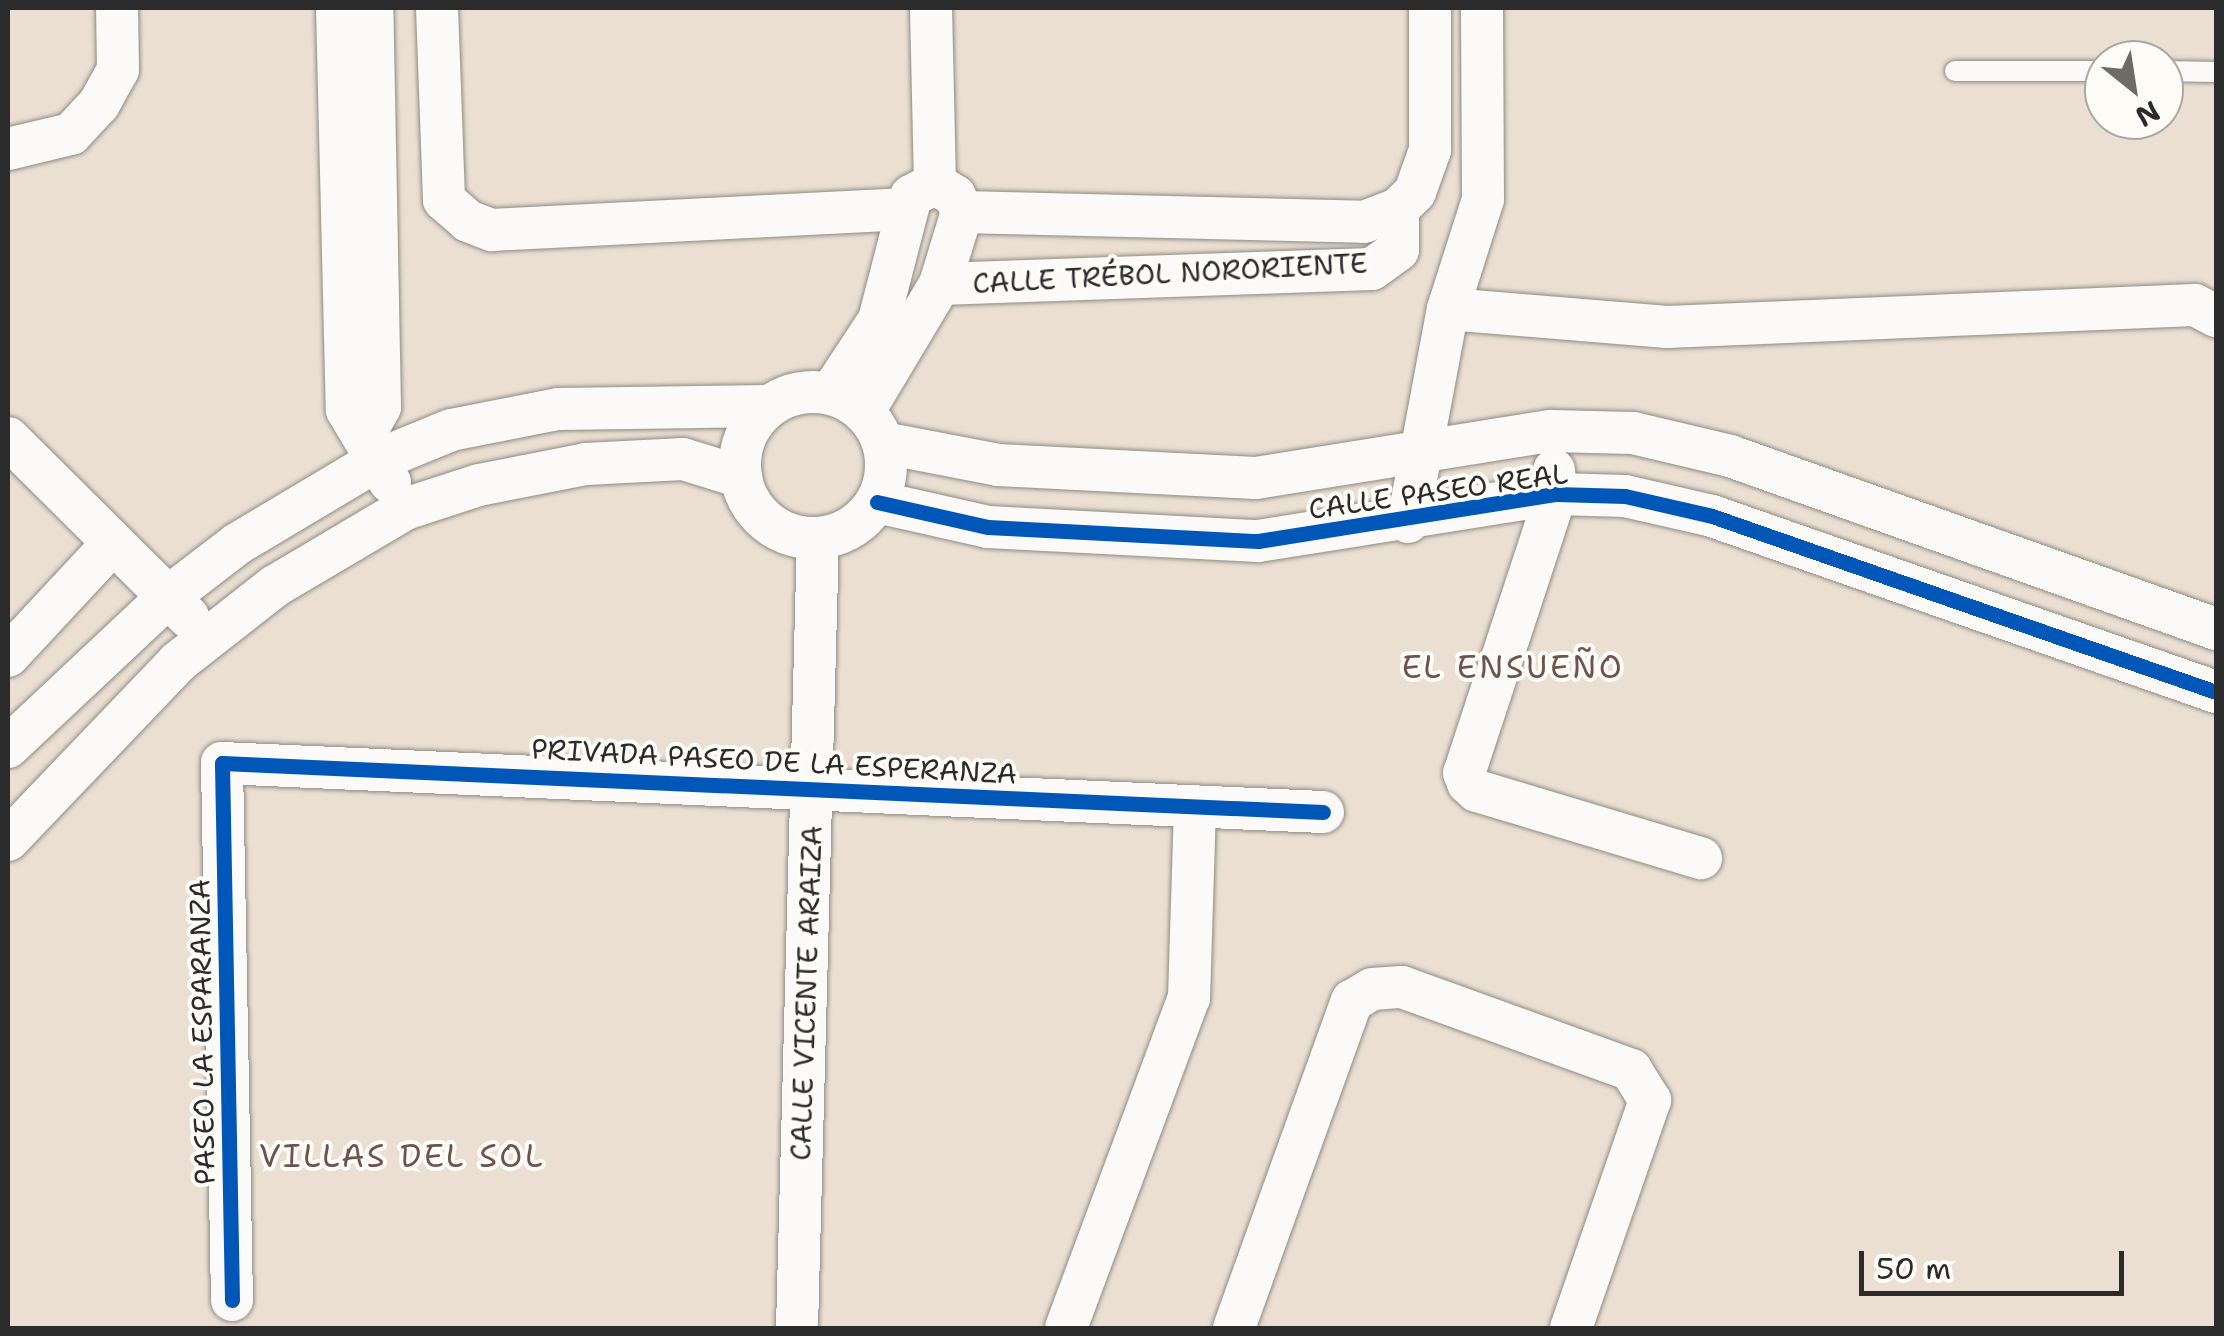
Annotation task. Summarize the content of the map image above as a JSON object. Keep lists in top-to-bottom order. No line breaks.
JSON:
{"streets":{"street":["CALLE TRÉBOL NORORIENTE","CALLE PASEO REAL","PRIVADA PASEO DE LA ESPERANZA","CALLE VICENTE ARAIZA","PASEO LA ESPARANZA"]},"crossings":[["CALLE PASEO REAL","CALLE VICENTE ARAIZA"],["PRIVADA PASEO DE LA ESPERANZA","CALLE VICENTE ARAIZA"],["PRIVADA PASEO DE LA ESPERANZA","PASEO LA ESPARANZA"]],"districts":["EL ENSUEÑO","VILLAS DEL SOL"],"scale_bar":"50 m","north":"bottom right"}
